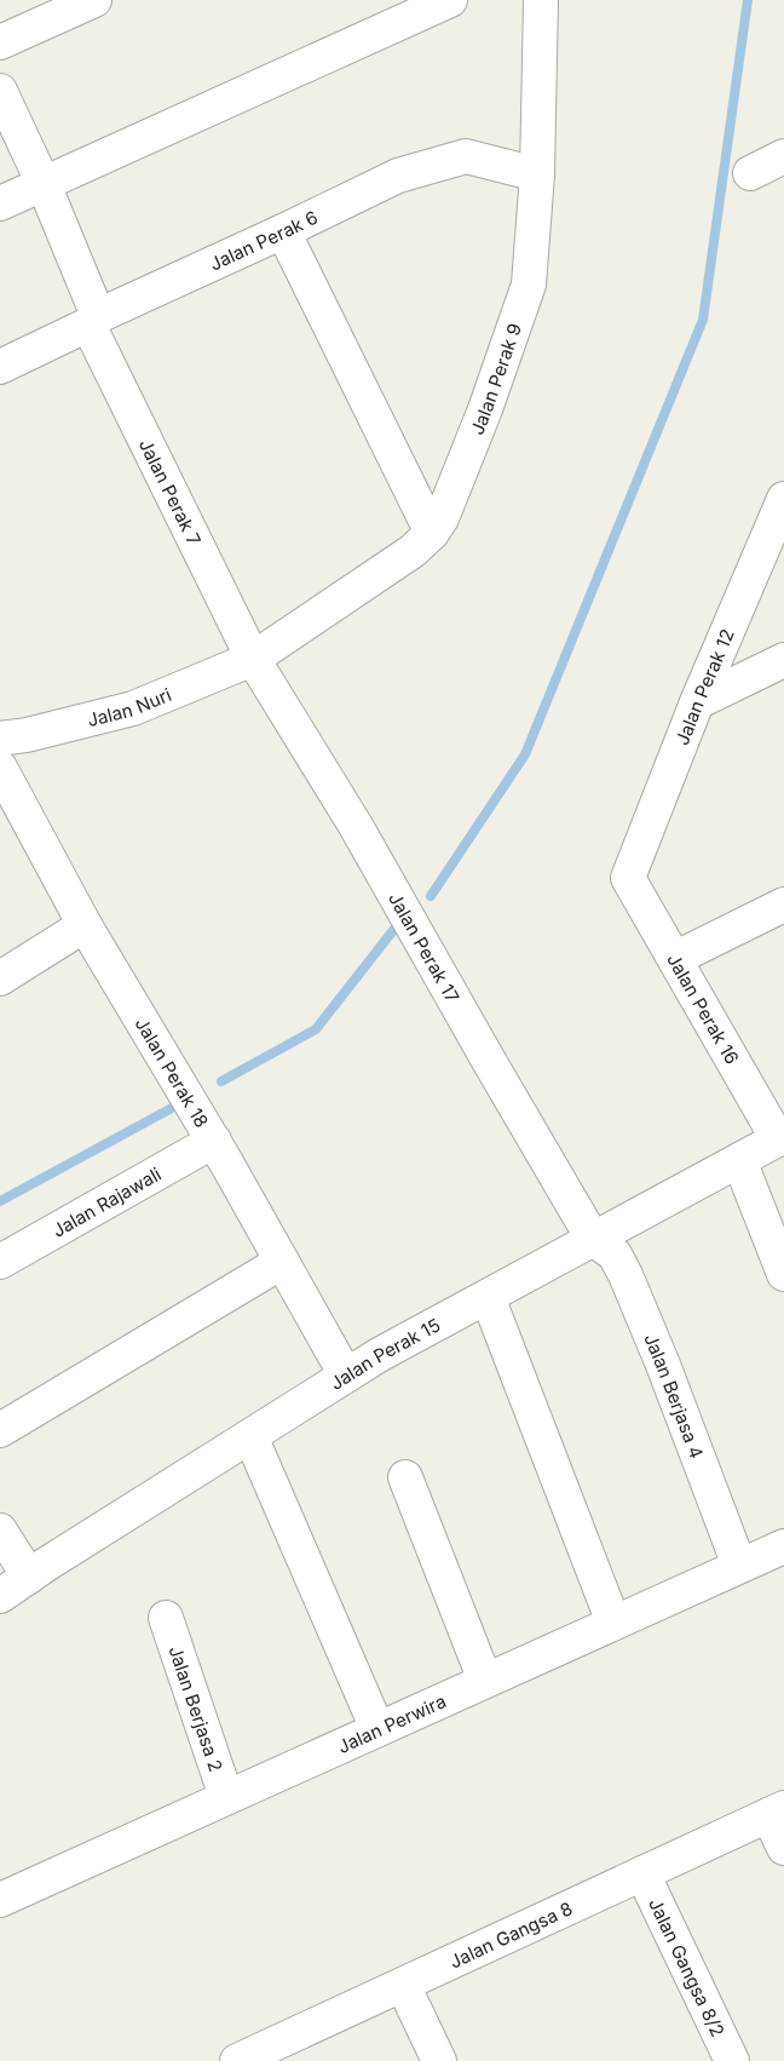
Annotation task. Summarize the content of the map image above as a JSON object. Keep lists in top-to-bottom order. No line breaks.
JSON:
{"streets":{"street":["Jalan Perak 6","Jalan Perak 9","Jalan Perak 7","Jalan Perak 12","Jalan Nuri","Jalan Perak 17","Jalan Perak 16","Jalan Perak 18","Jalan Rajawali","Jalan Perak 15","Jalan Berjasa 4","Jalan Berjasa 2","Jalan Perwira","Jalan Gangsa 8","Jalan Gangsa 8/2"]},"crossings":[["Jalan Perak 6","Jalan Perak 9"],["Jalan Perak 6","Jalan Perak 7"],["Jalan Perak 9","Jalan Perak 7"],["Jalan Perak 9","Jalan Nuri"],["Jalan Perak 9","Jalan Perak 17"],["Jalan Perak 7","Jalan Nuri"],["Jalan Perak 7","Jalan Perak 17"],["Jalan Perak 12","Jalan Perak 16"],["Jalan Nuri","Jalan Perak 17"],["Jalan Perak 17","Jalan Perak 15"],["Jalan Perak 17","Jalan Berjasa 4"],["Jalan Perak 16","Jalan Perak 15"],["Jalan Perak 18","Jalan Rajawali"],["Jalan Perak 18","Jalan Perak 15"],["Jalan Perak 15","Jalan Berjasa 4"],["Jalan Berjasa 4","Jalan Perwira"],["Jalan Berjasa 2","Jalan Perwira"],["Jalan Gangsa 8","Jalan Gangsa 8/2"]]}
